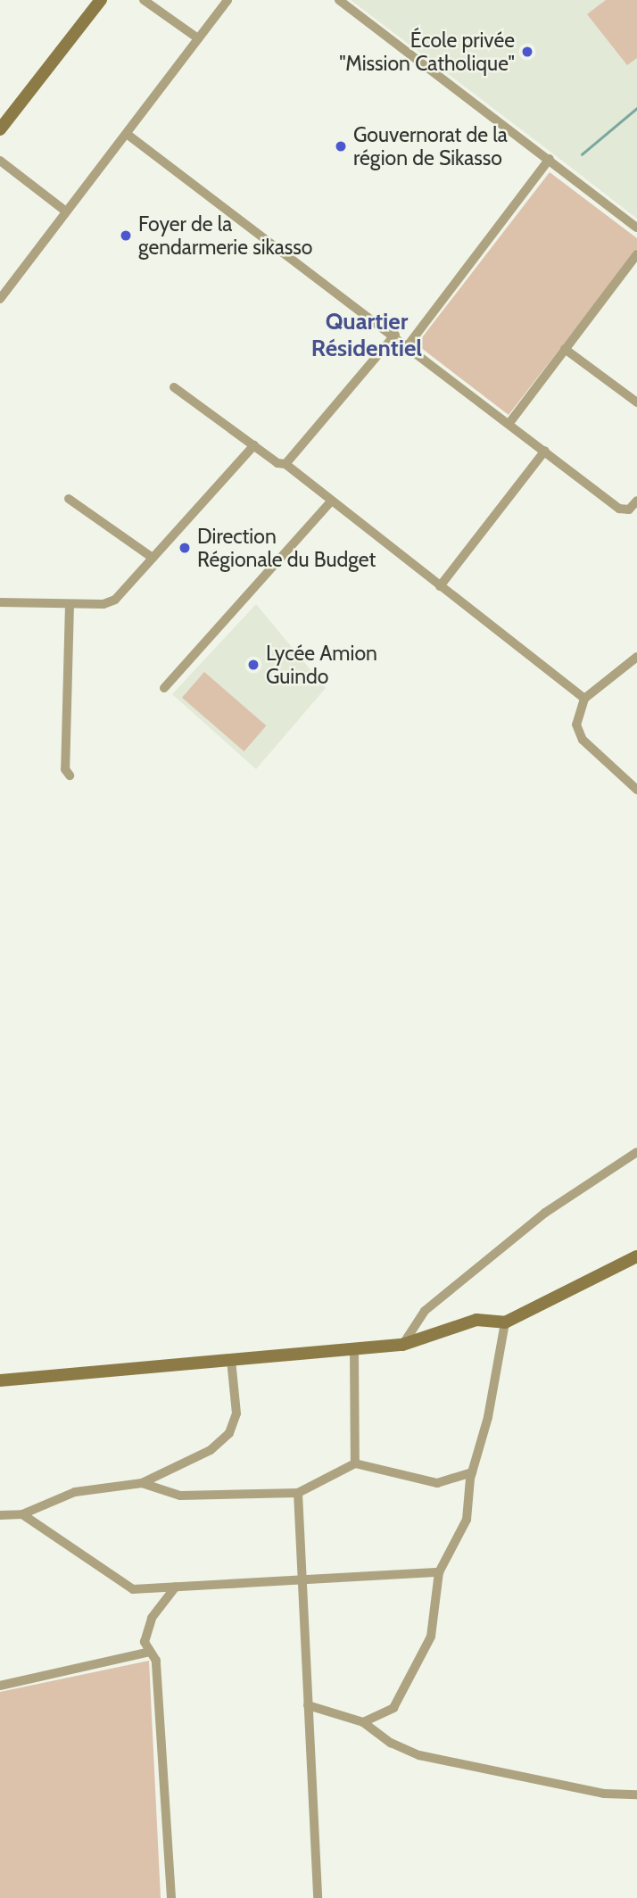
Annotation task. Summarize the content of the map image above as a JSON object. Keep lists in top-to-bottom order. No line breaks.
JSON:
{"districts":["Quartier Résidentiel"],"places":["École privée \"Mission Catholique\"","Gouvernorat de la région de Sikasso","Foyer de la gendarmerie sikasso","Direction Régionale du Budget","Lycée Amion Guindo"]}
